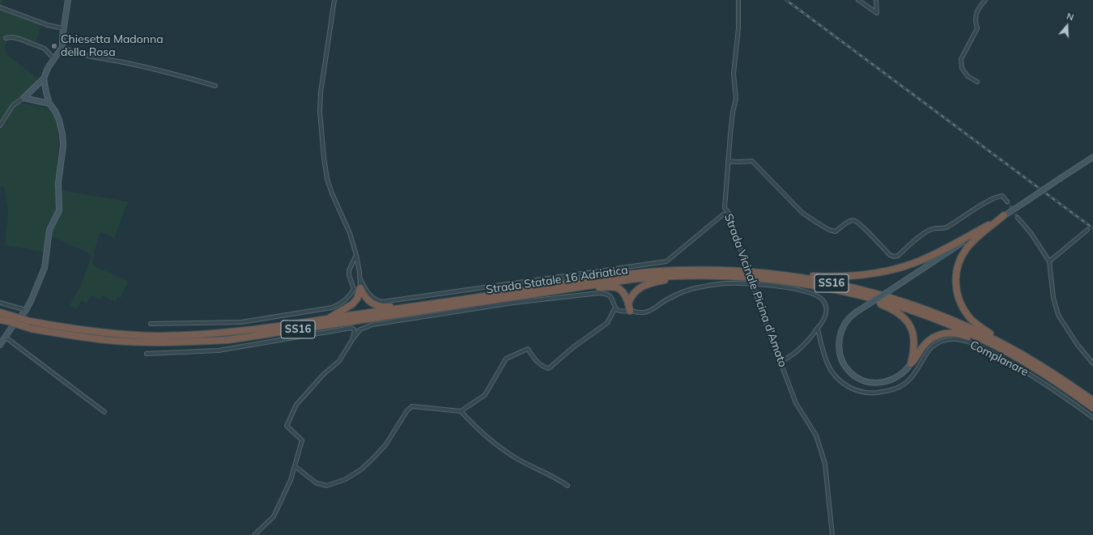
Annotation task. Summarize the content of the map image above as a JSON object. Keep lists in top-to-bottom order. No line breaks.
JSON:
{"streets":{"highway":["Strada Statale 16 Adriatica","SS16"],"street":["Strada Vicinale Picina d'Amato","Complanare"]},"crossings":[["Strada Statale 16 Adriatica","SS16"]],"places":["Chiesetta Madonna della Rosa"],"north":"top"}
